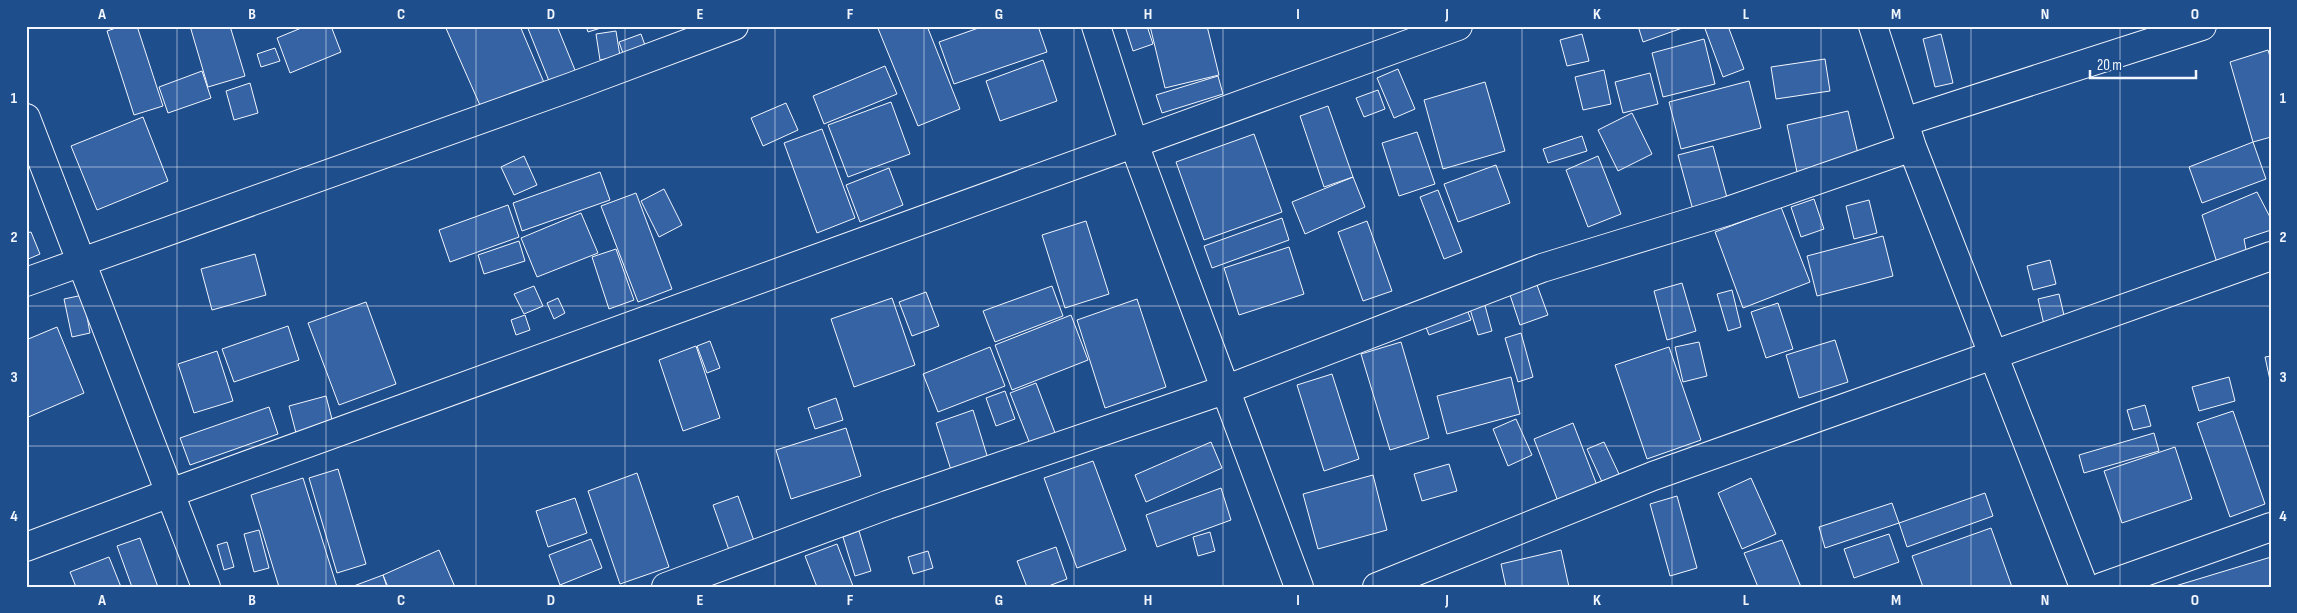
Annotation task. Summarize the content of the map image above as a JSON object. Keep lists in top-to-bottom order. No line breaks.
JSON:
{"scale_bar":"20 m","grid":{"columns":["A","B","C","D","E","F","G","H","I","J","K","L","M","N","O"],"rows":["1","2","3","4"]}}
